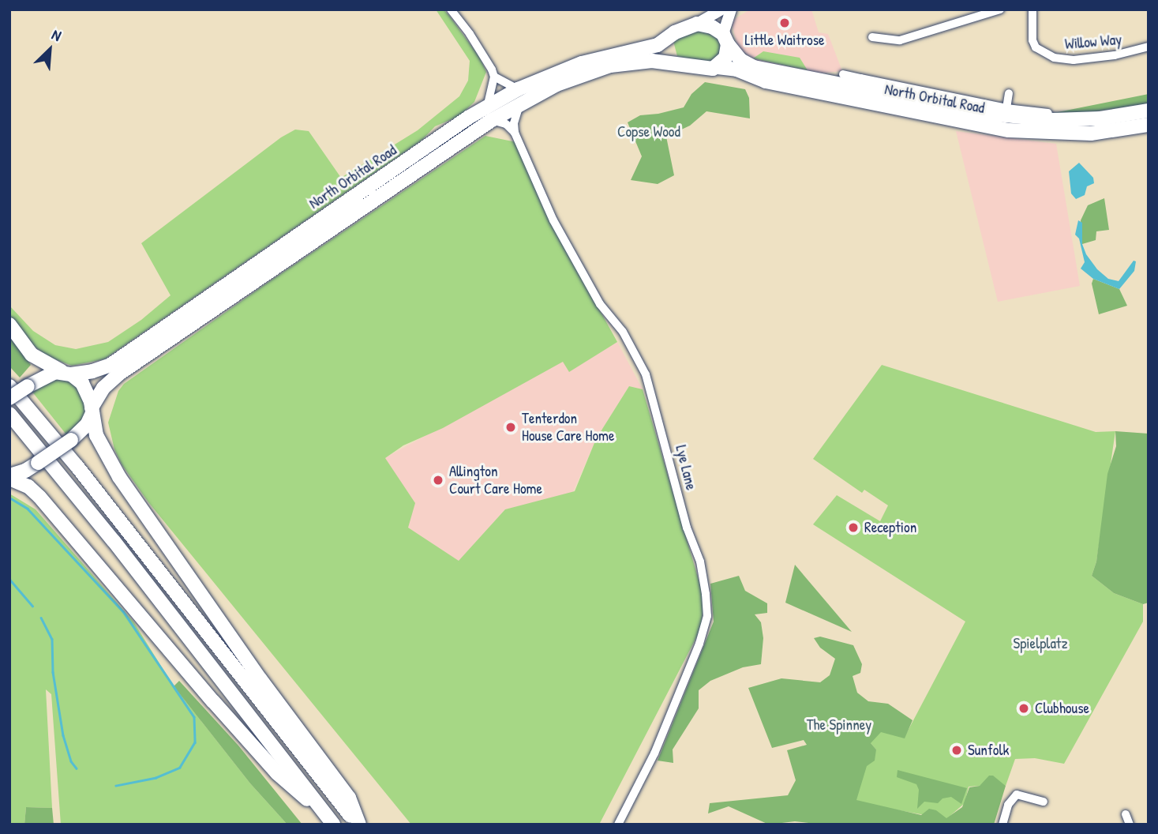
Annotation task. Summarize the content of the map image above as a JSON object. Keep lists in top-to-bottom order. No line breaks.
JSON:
{"streets":{"highway":["North Orbital Road"],"street":["Willow Way","Lye Lane"]},"parks":["Copse Wood","Spielplatz","The Spinney"],"places":["Little Waitrose","Tenterdon House Care Home","Allington Court Care Home","Reception","Clubhouse","Sunfolk"],"north":"top right"}
